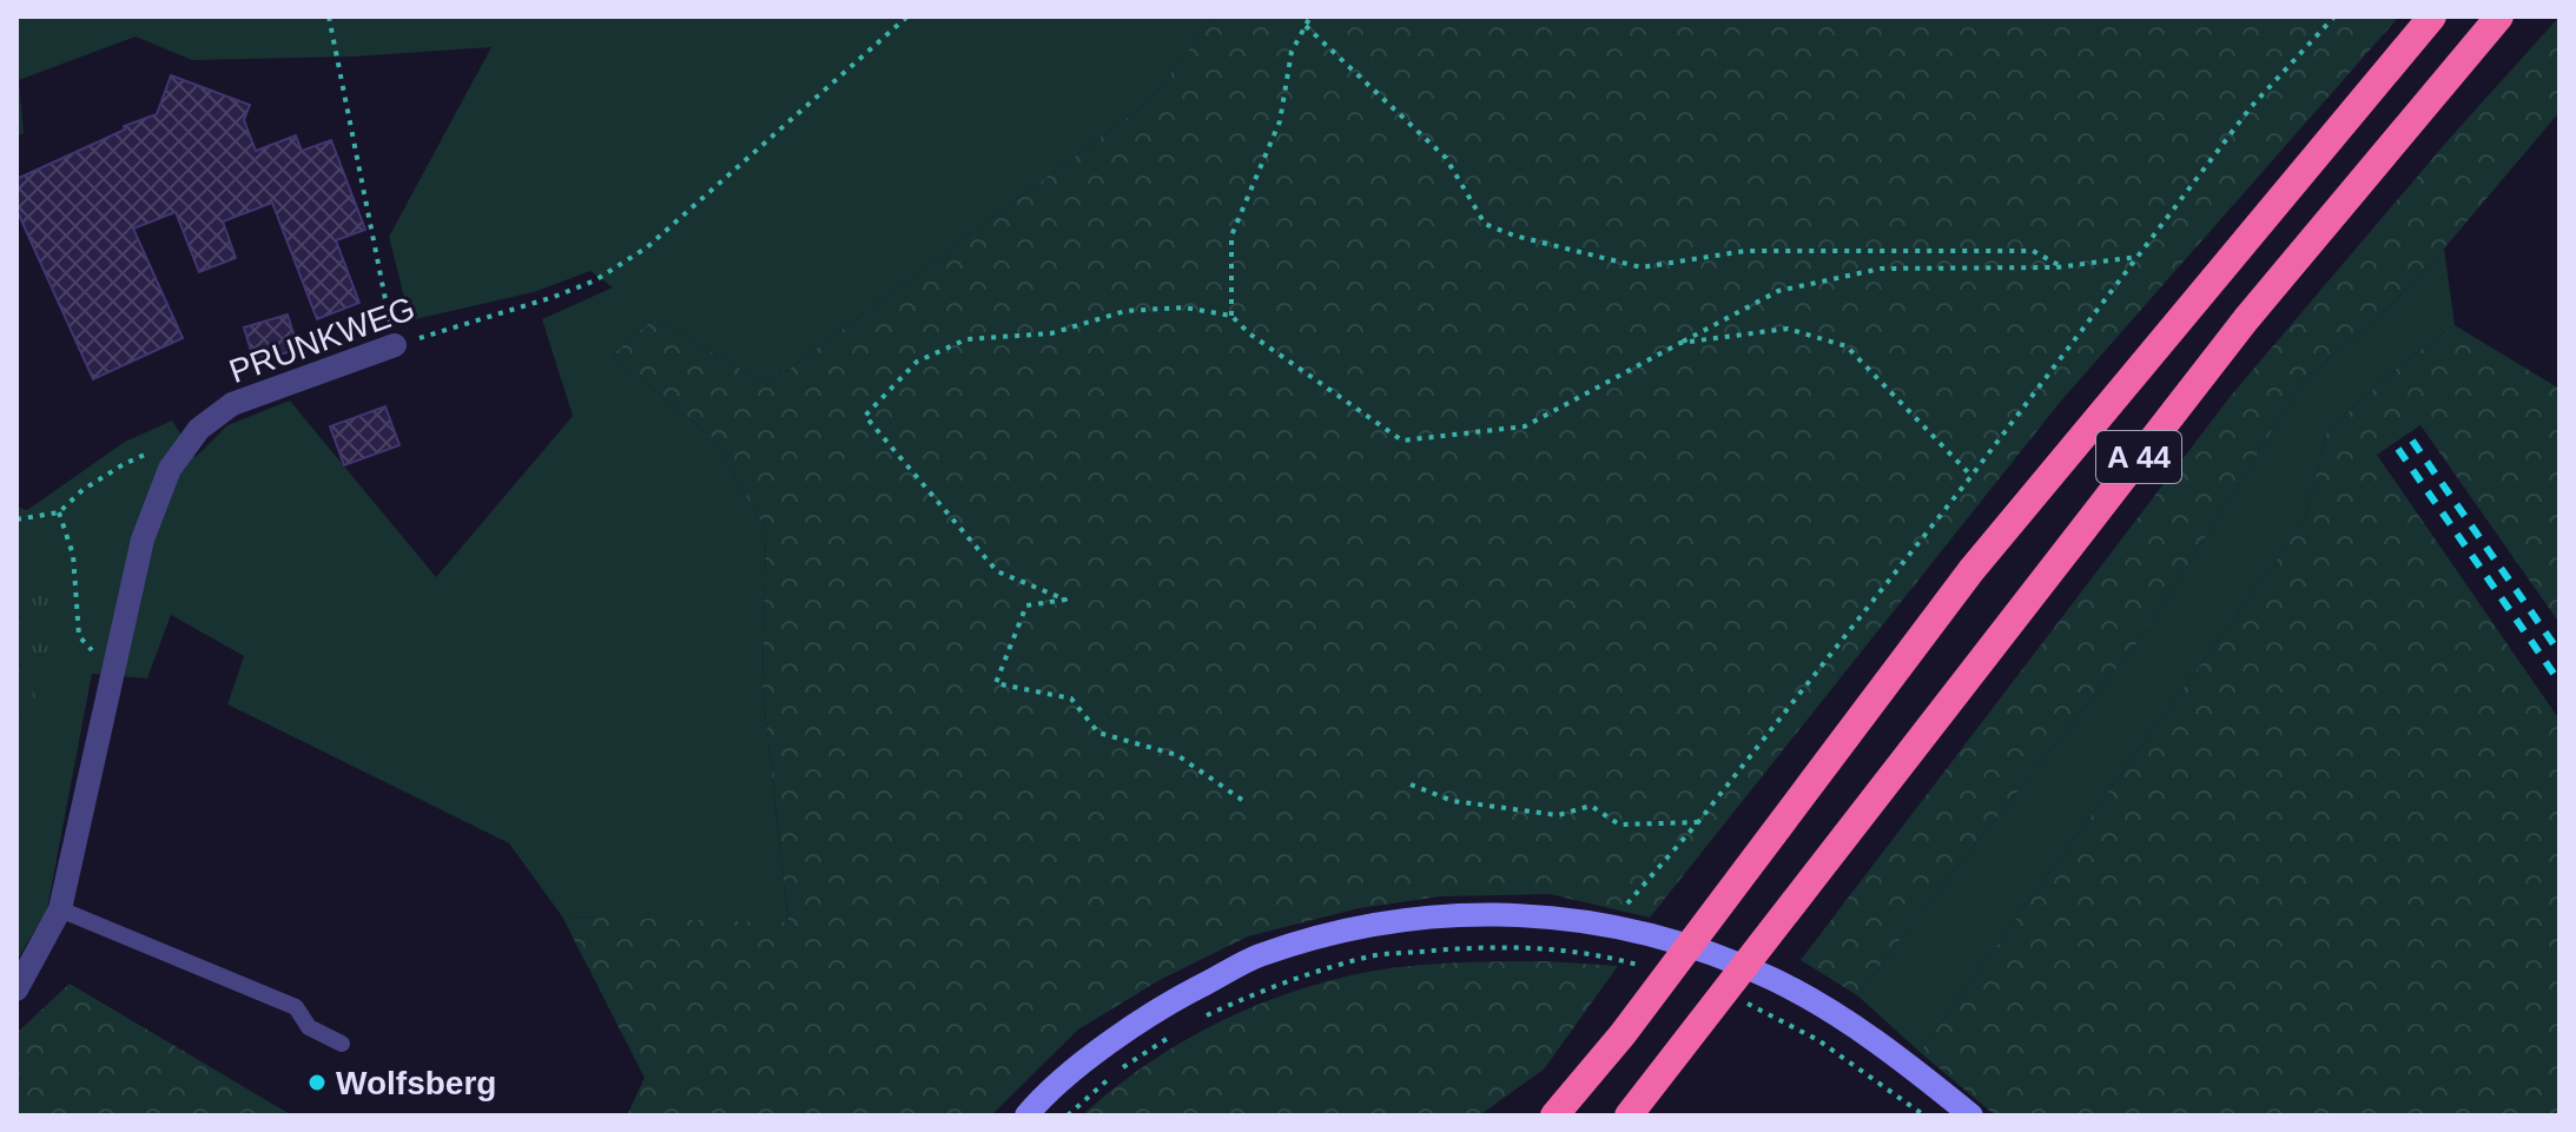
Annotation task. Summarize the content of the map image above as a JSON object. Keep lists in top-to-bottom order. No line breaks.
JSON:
{"streets":{"highway":["A 44"],"street":["PRUNKWEG"]},"places":["Wolfsberg"]}
